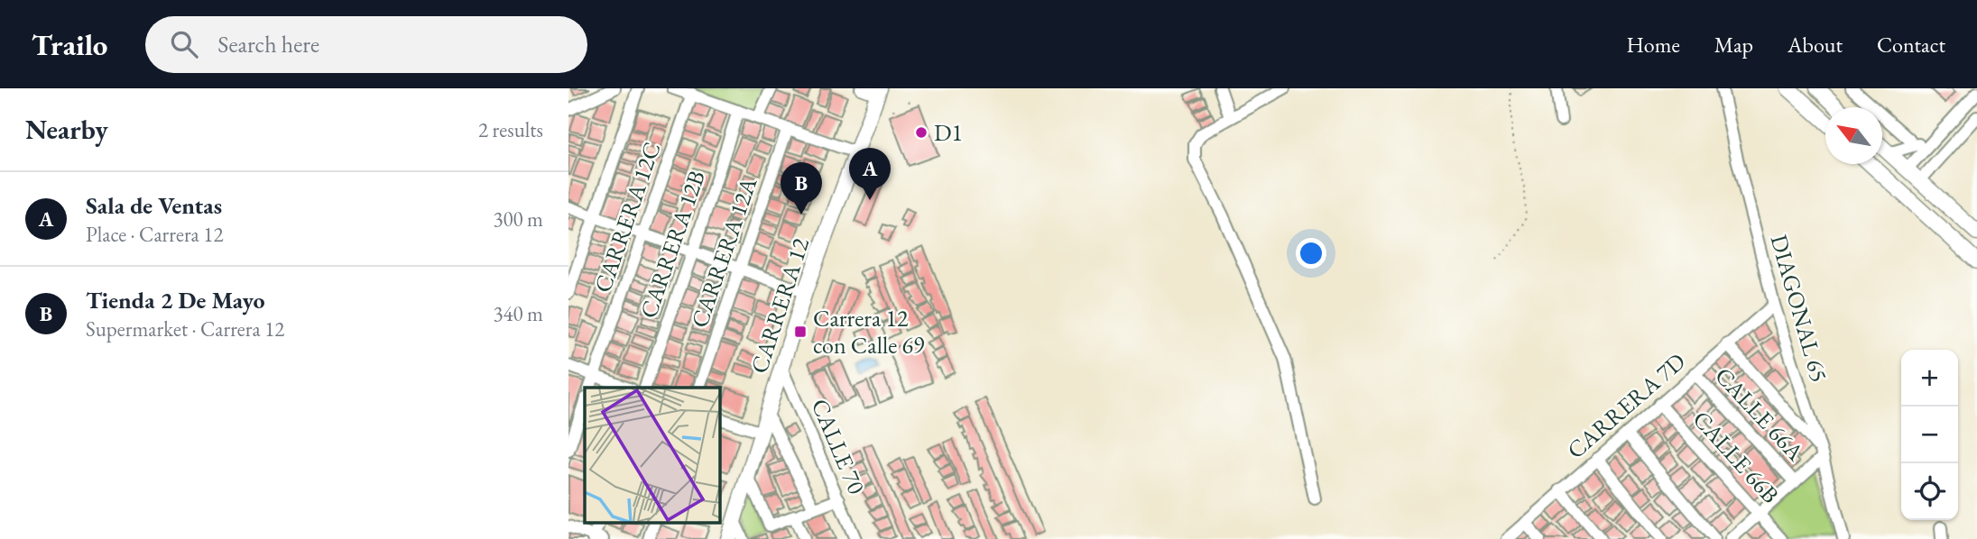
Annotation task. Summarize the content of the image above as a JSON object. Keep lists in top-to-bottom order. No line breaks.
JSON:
{"streets":{"main road":["CARRERA 12"],"street":["CARRERA 12C","CARRERA 12B","CARRERA 12A","DIAGONAL 65","CARRERA 7D","CALLE 66A","CALLE 70","CALLE 66B"]},"crossings":[["CARRERA 12","CALLE 70"],["DIAGONAL 65","CARRERA 7D"],["CARRERA 7D","CALLE 66A"],["CARRERA 7D","CALLE 66B"]],"places":{"other":["D1"],"transit":["Carrera 12 con Calle 69"]},"north":"top left","page":{"header":"Trailo","search":"Search here","nav":["Home","Map","About","Contact"],"heading":["Nearby","2 results"],"pins":["A","B"],"list":[{"mark":"A","name":"Sala de Ventas","note":"Place · Carrera 12","value":"300 m"},{"mark":"B","name":"Tienda 2 De Mayo","note":"Supermarket · Carrera 12","value":"340 m"}],"map_buttons":["+","−"]}}
